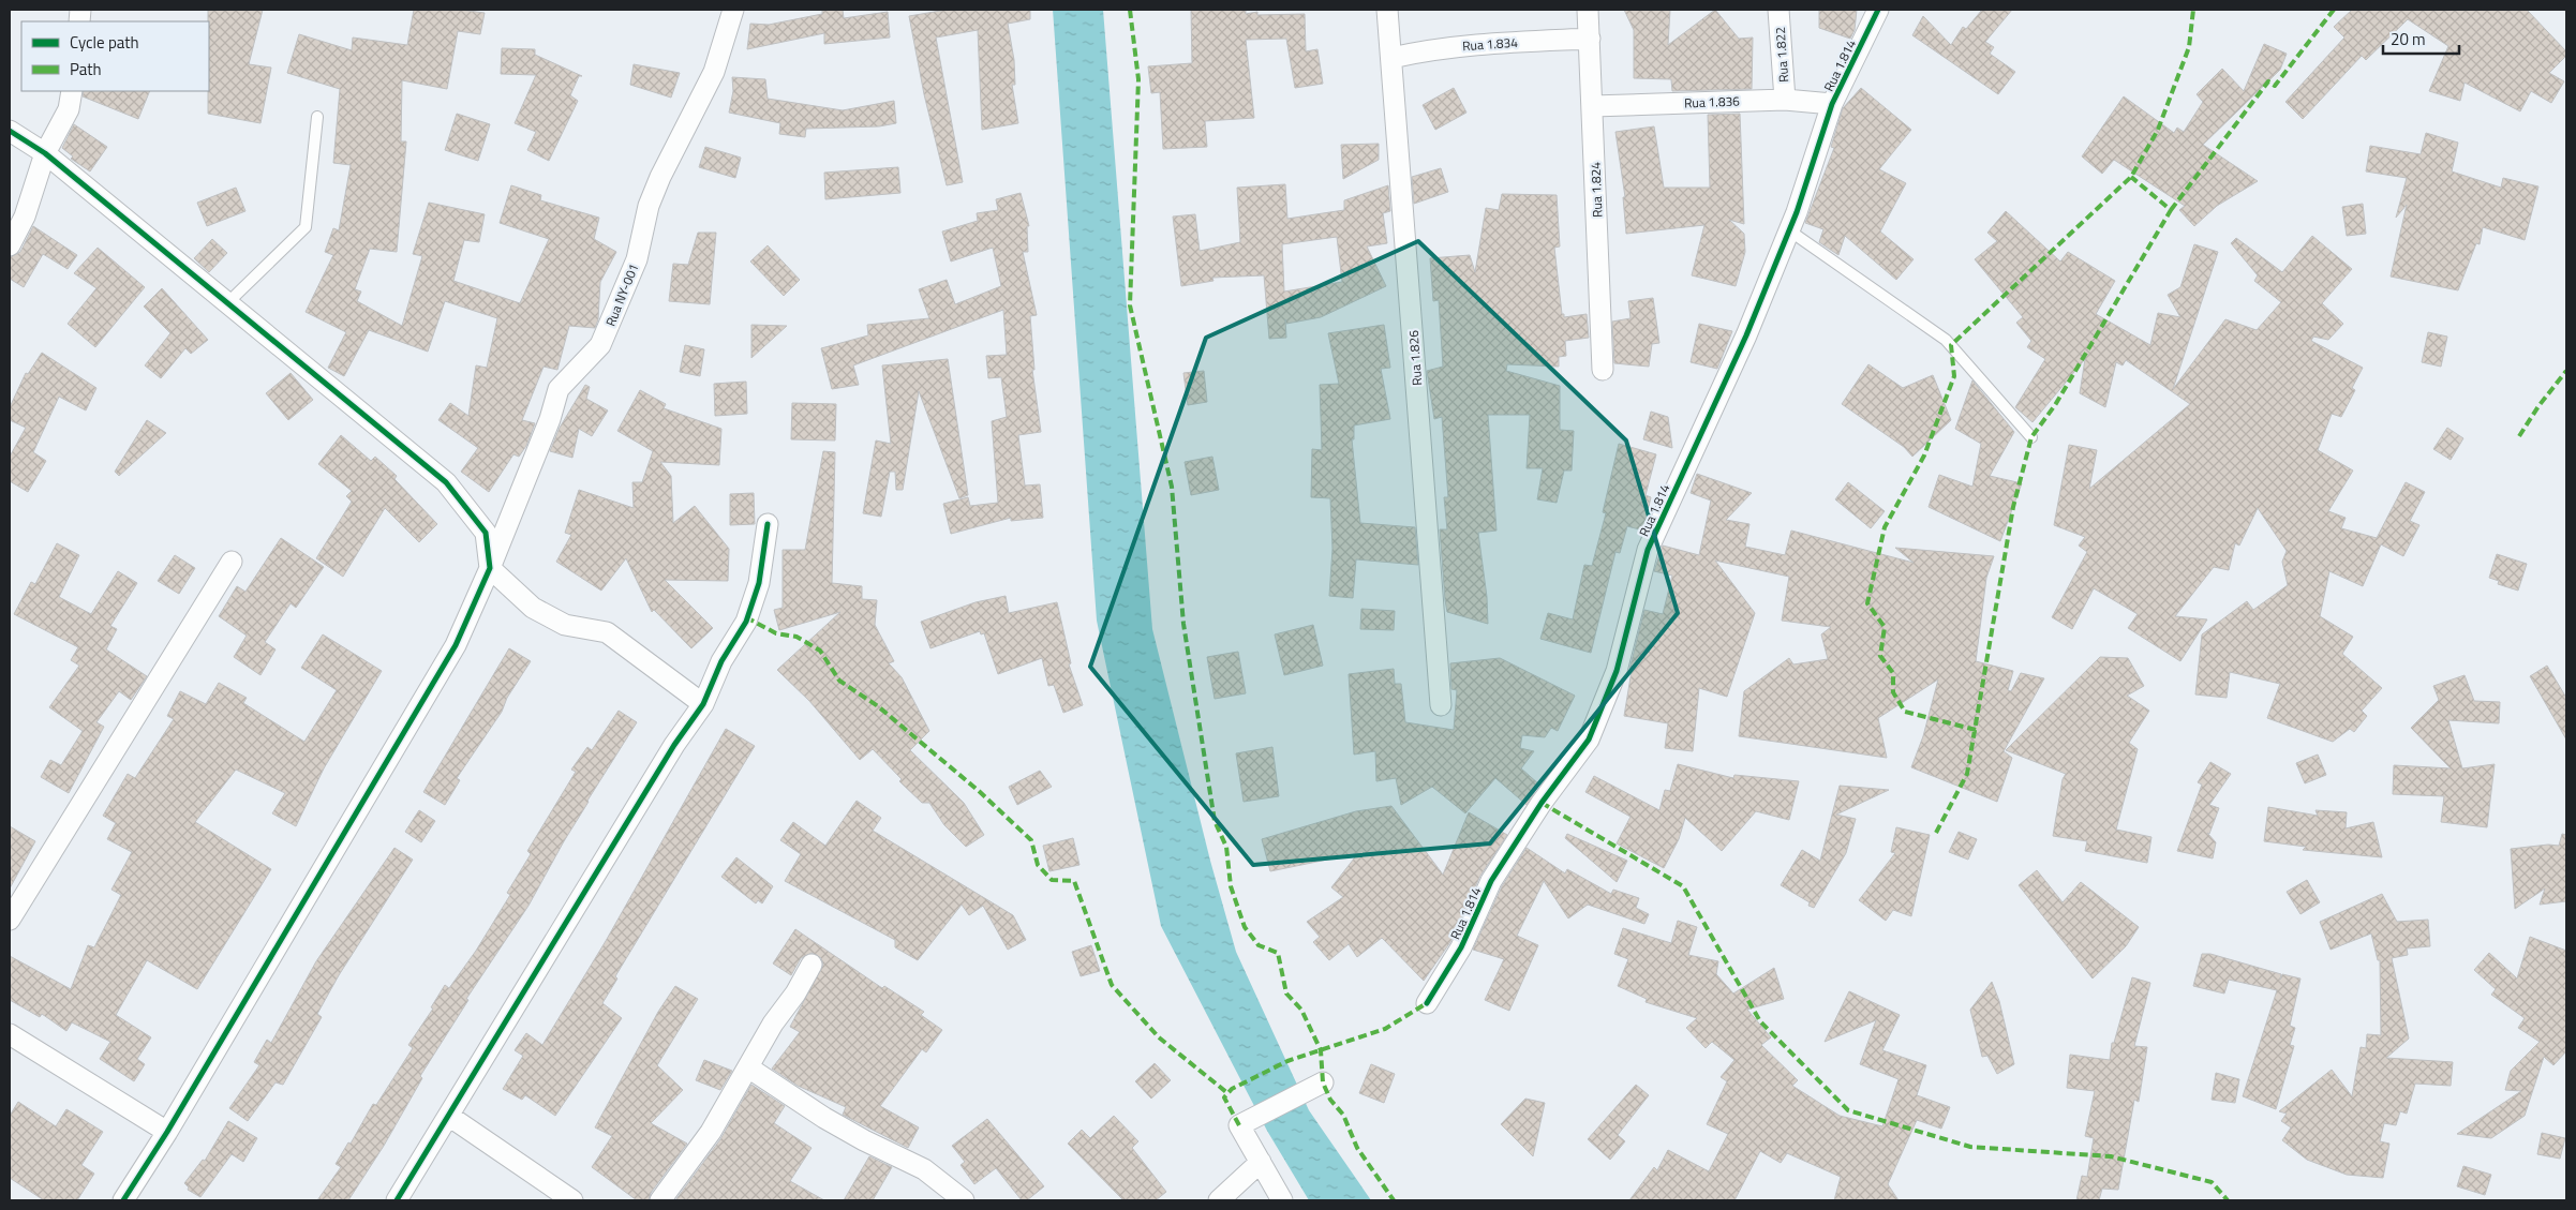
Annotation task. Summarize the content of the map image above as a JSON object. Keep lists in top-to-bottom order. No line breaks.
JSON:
{"streets":{"street":["Rua 1.834","Rua 1.822","Rua 1.814","Rua 1.836","Rua 1.824","Rua NY-001","Rua 1.826"]},"crossings":[["Rua 1.834","Rua 1.824"],["Rua 1.834","Rua 1.826"],["Rua 1.822","Rua 1.836"],["Rua 1.814","Rua 1.836"],["Rua 1.836","Rua 1.824"]],"legend":["Cycle path","Path"],"scale_bar":"20 m"}
